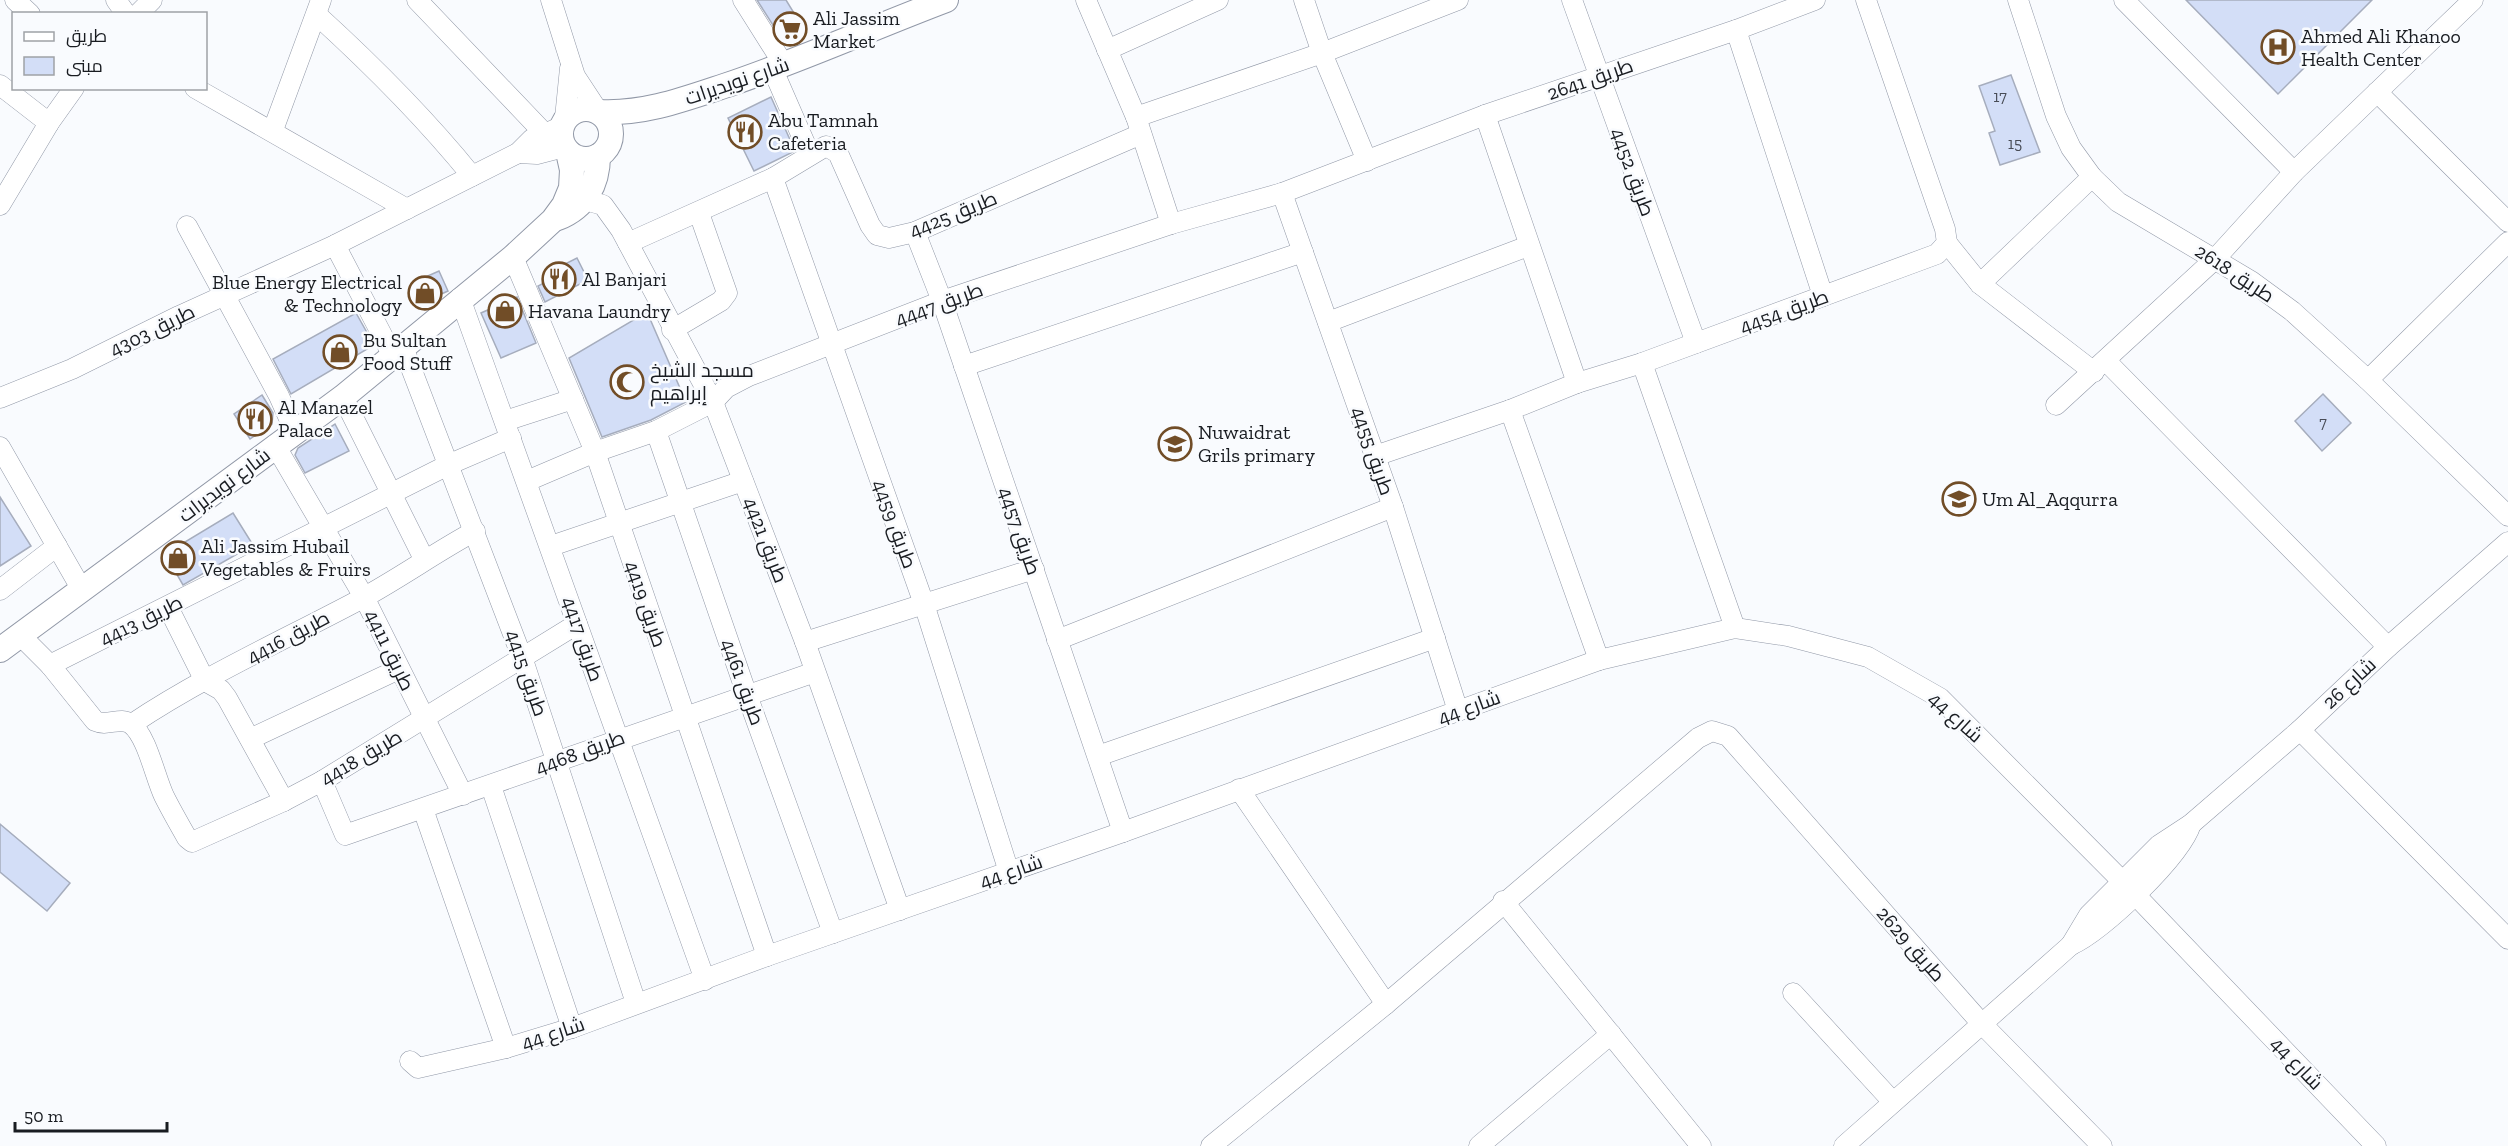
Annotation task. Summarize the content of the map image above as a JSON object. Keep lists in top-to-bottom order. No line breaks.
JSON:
{"streets":{"street":["طريق 2641","شارع نويديرات","طريق 4452","طريق 4425","طريق 2618","طريق 4447","طريق 4454","طريق 4303","طريق 4455","طريق 4459","طريق 4457","طريق 4421","طريق 4419","طريق 4413","طريق 4416","طريق 4417","طريق 4411","طريق 4415","طريق 4461","شارع 26","شارع 44","طريق 4468","طريق 4418","طريق 2629"]},"crossings":[["طريق 2641","طريق 4452"],["طريق 2641","طريق 4447"],["شارع نويديرات","طريق 4303"],["شارع نويديرات","طريق 4421"],["شارع نويديرات","طريق 4419"],["شارع نويديرات","طريق 4417"],["شارع نويديرات","طريق 4411"],["شارع نويديرات","طريق 4415"],["طريق 4452","طريق 4454"],["طريق 4425","طريق 4457"],["طريق 4447","طريق 4455"],["طريق 4447","طريق 4459"],["طريق 4447","طريق 4457"],["طريق 4447","طريق 4421"],["طريق 4447","طريق 4419"],["طريق 4447","طريق 4417"],["طريق 4447","طريق 4461"],["طريق 4454","طريق 4455"],["طريق 4303","طريق 4411"],["طريق 4455","شارع 44"],["طريق 4459","شارع 44"],["طريق 4457","شارع 44"],["طريق 4421","شارع 44"],["طريق 4421","طريق 4468"],["طريق 4419","طريق 4413"],["طريق 4419","شارع 44"],["طريق 4419","طريق 4468"],["طريق 4413","طريق 4417"],["طريق 4413","طريق 4411"],["طريق 4413","طريق 4415"],["طريق 4416","طريق 4411"],["طريق 4416","طريق 4415"],["طريق 4416","طريق 4418"],["طريق 4417","شارع 44"],["طريق 4417","طريق 4468"],["طريق 4417","طريق 4418"],["طريق 4411","طريق 4468"],["طريق 4411","طريق 4418"],["طريق 4415","شارع 44"],["طريق 4415","طريق 4468"],["طريق 4415","طريق 4418"],["طريق 4461","شارع 44"],["طريق 4461","طريق 4468"],["شارع 26","شارع 44"],["شارع 26","طريق 2629"],["طريق 4468","طريق 4418"]],"places":{"supermarket":["Ali Jassim Market"],"hospital":["Ahmed Ali Khanoo Health Center"],"restaurant":["Abu Tamnah Cafeteria","Al Banjari","Al Manazel Palace"],"shop":["Blue Energy Electrical & Technology","Havana Laundry","Bu Sultan Food Stuff","Ali Jassim Hubail Vegetables & Fruirs"],"mosque":["مسجد الشيخ إبراهيم"],"school or university":["Nuwaidrat Grils primary","Um Al_Aqqurra"]},"house_numbers":["17","15","7"],"legend":["طريق","مبنى"],"scale_bar":"50 m"}
